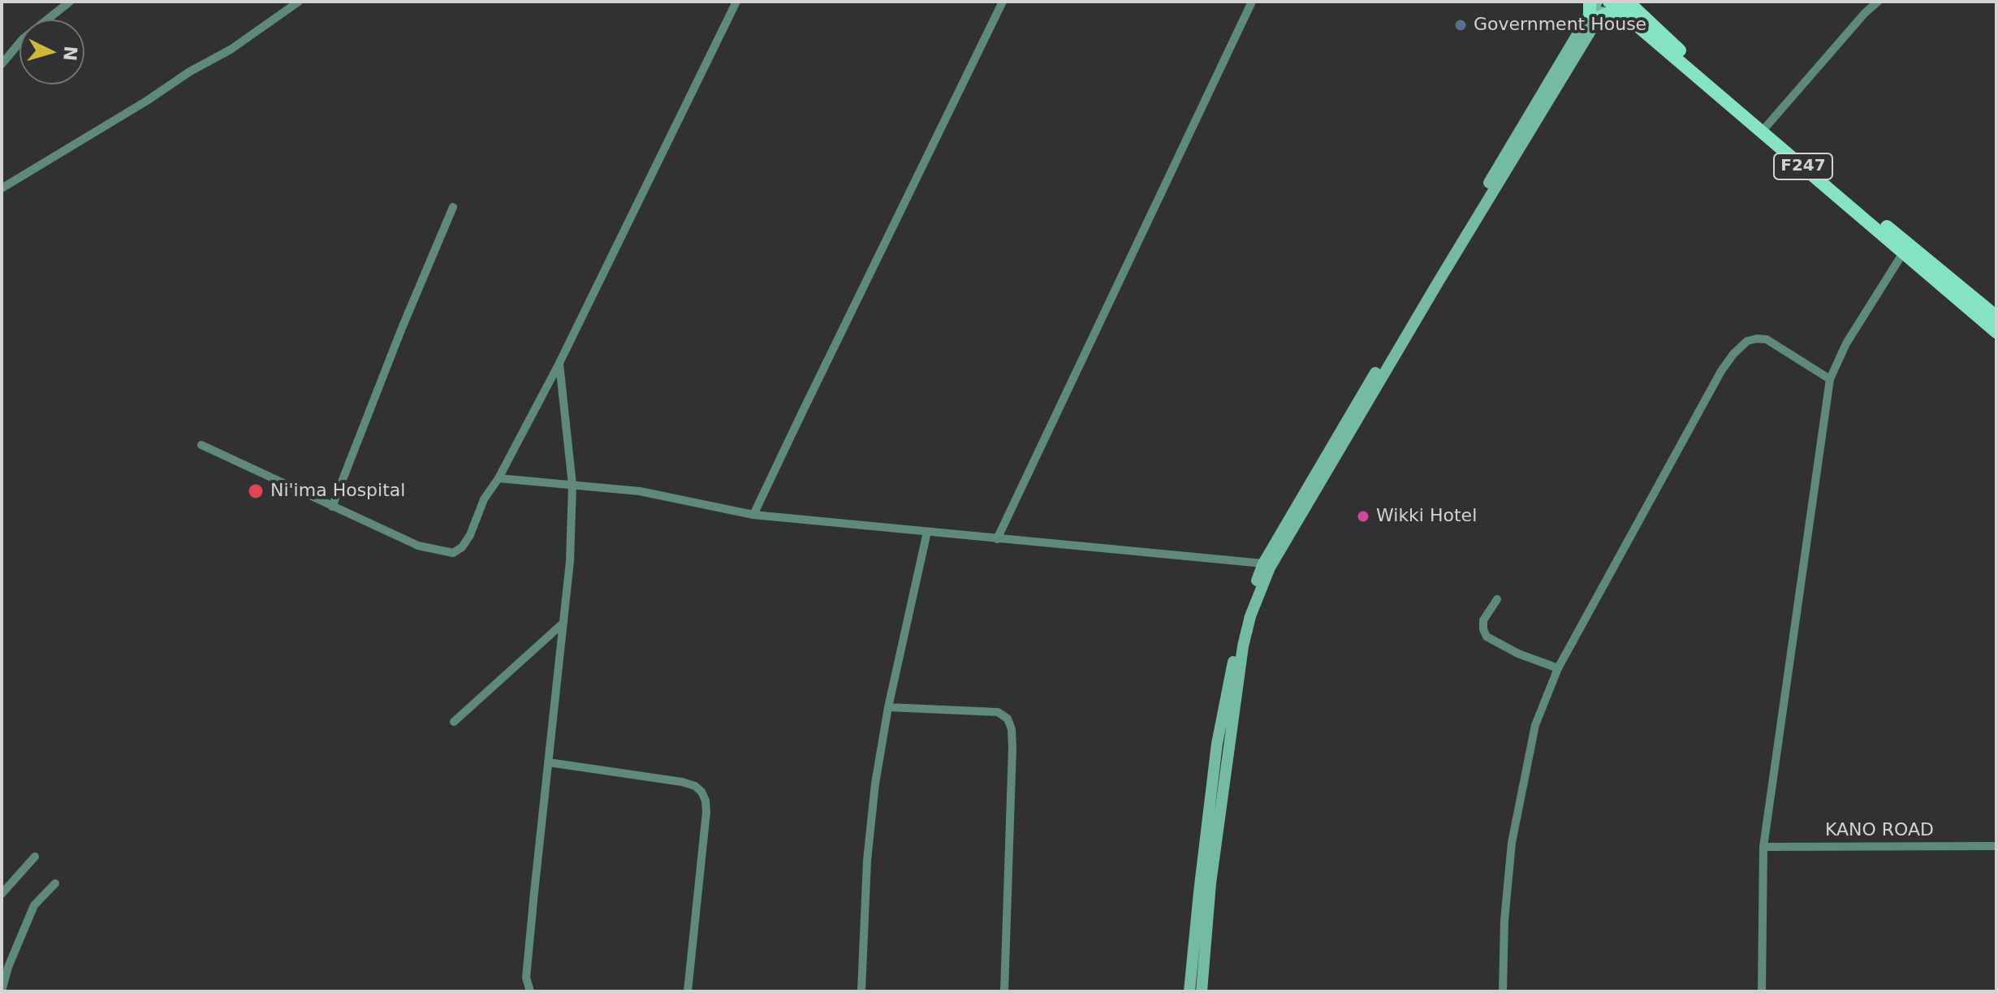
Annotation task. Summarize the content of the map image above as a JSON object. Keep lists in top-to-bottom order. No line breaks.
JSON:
{"streets":{"main road":["F247"],"street":["KANO ROAD"]},"places":["Government House","Ni'ima Hospital","Wikki Hotel"],"north":"right"}
